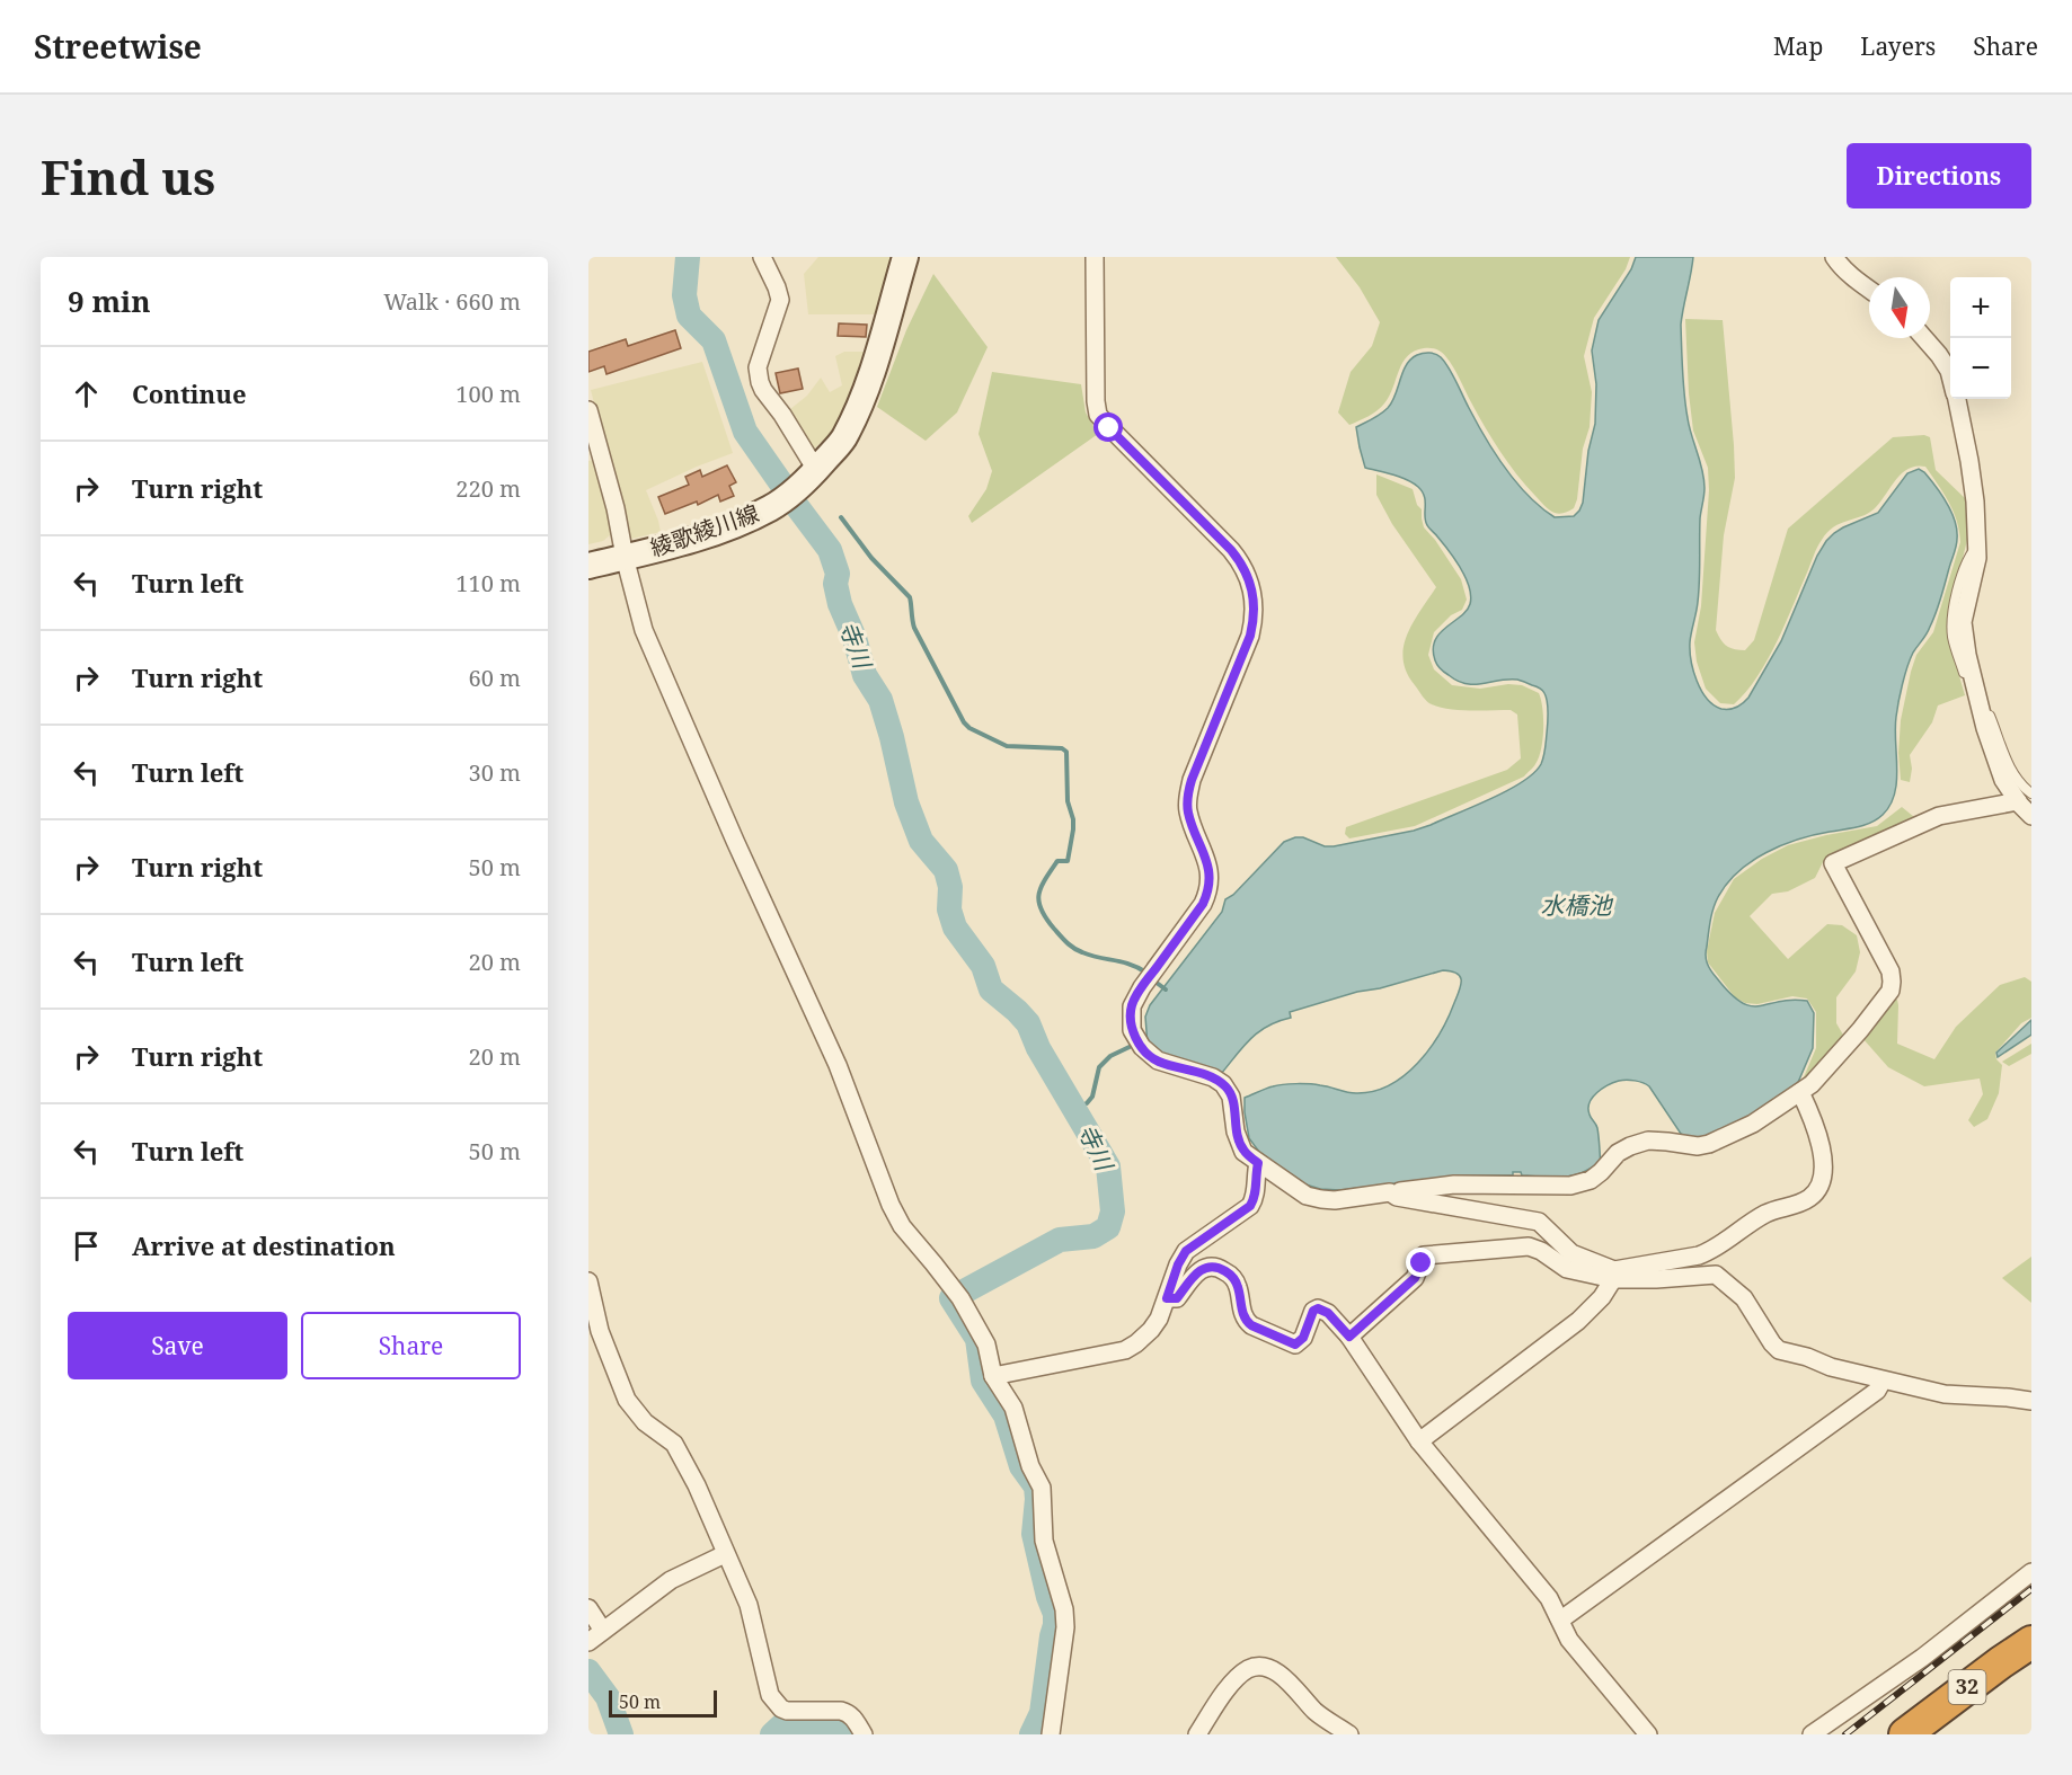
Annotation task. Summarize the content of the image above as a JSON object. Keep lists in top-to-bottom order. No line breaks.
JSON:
{"streets":{"highway":["32"],"main road":["綾歌綾川線"]},"water":["寺川","水橋池"],"scale_bar":"50 m","north":"bottom","page":{"header":"Streetwise","nav":["Map","Layers","Share"],"buttons":["Directions",["Save","Share"]],"title":"Find us","heading":["9 min","Walk · 660 m"],"map_buttons":["+","−"],"list":[["Continue","100 m"],["Turn right","220 m"],["Turn left","110 m"],["Turn right","60 m"],["Turn left","30 m"],["Turn right","50 m"],["Turn left","20 m"],["Turn right","20 m"],["Turn left","50 m"],"Arrive at destination"],"scale":"50 m"}}
